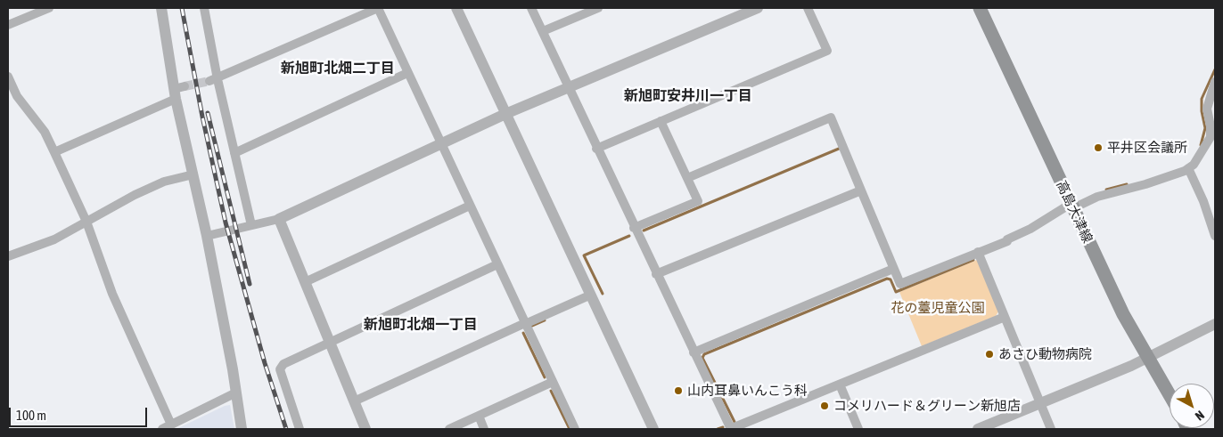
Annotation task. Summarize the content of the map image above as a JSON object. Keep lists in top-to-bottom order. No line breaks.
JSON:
{"streets":{"main road":["高島大津線"]},"districts":["新旭町北畑二丁目","新旭町安井川一丁目","新旭町北畑一丁目"],"parks":["花の薹児童公園"],"places":["平井区会議所","あさひ動物病院","山内耳鼻いんこう科","コメリハード＆グリーン新旭店"],"scale_bar":"100 m","north":"bottom right"}
